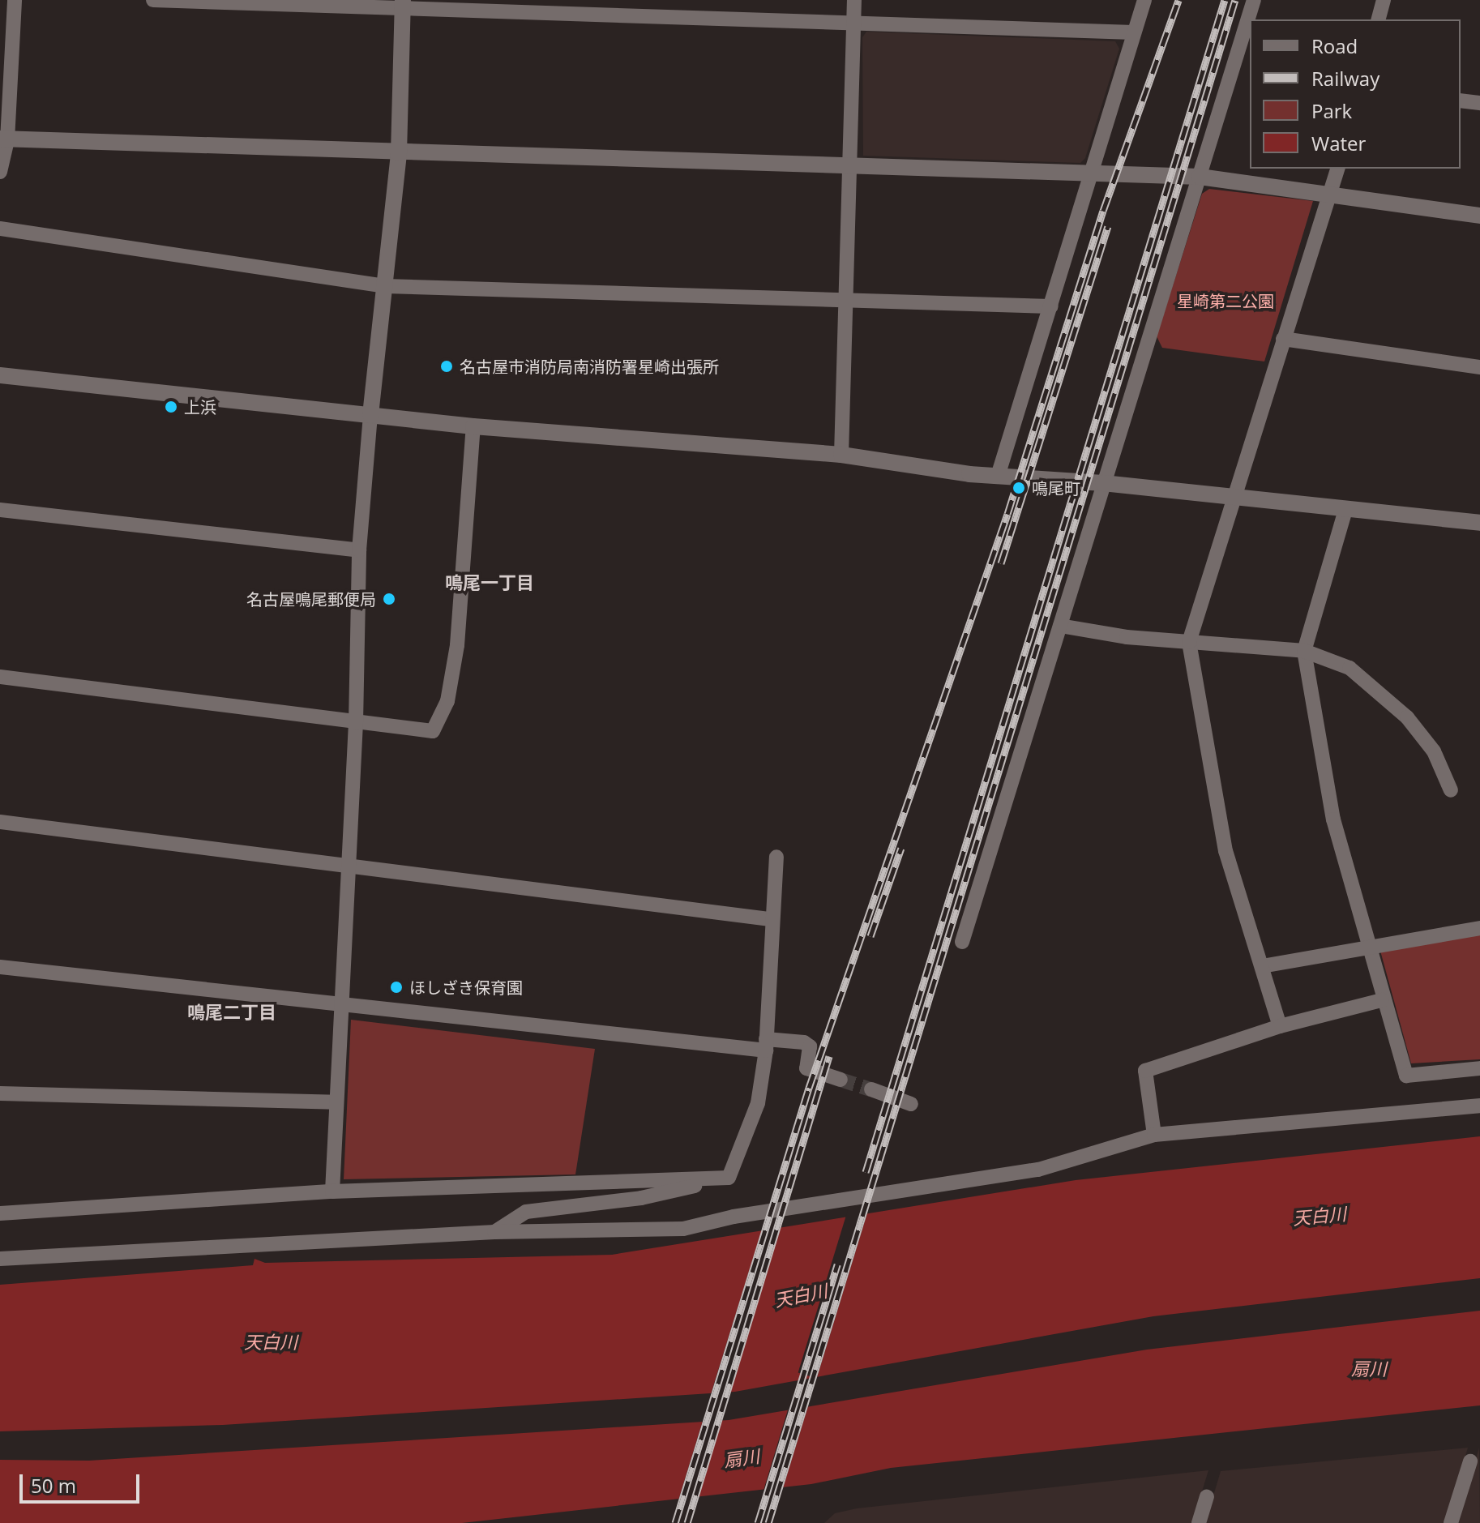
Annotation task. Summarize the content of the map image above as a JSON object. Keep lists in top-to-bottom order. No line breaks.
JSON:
{"districts":["鳴尾一丁目","鳴尾二丁目"],"water":["天白川","扇川"],"parks":["星崎第二公園"],"places":["名古屋市消防局南消防署星崎出張所","上浜","鳴尾町","名古屋鳴尾郵便局","ほしざき保育園"],"legend":["Road","Railway","Park","Water"],"scale_bar":"50 m"}
